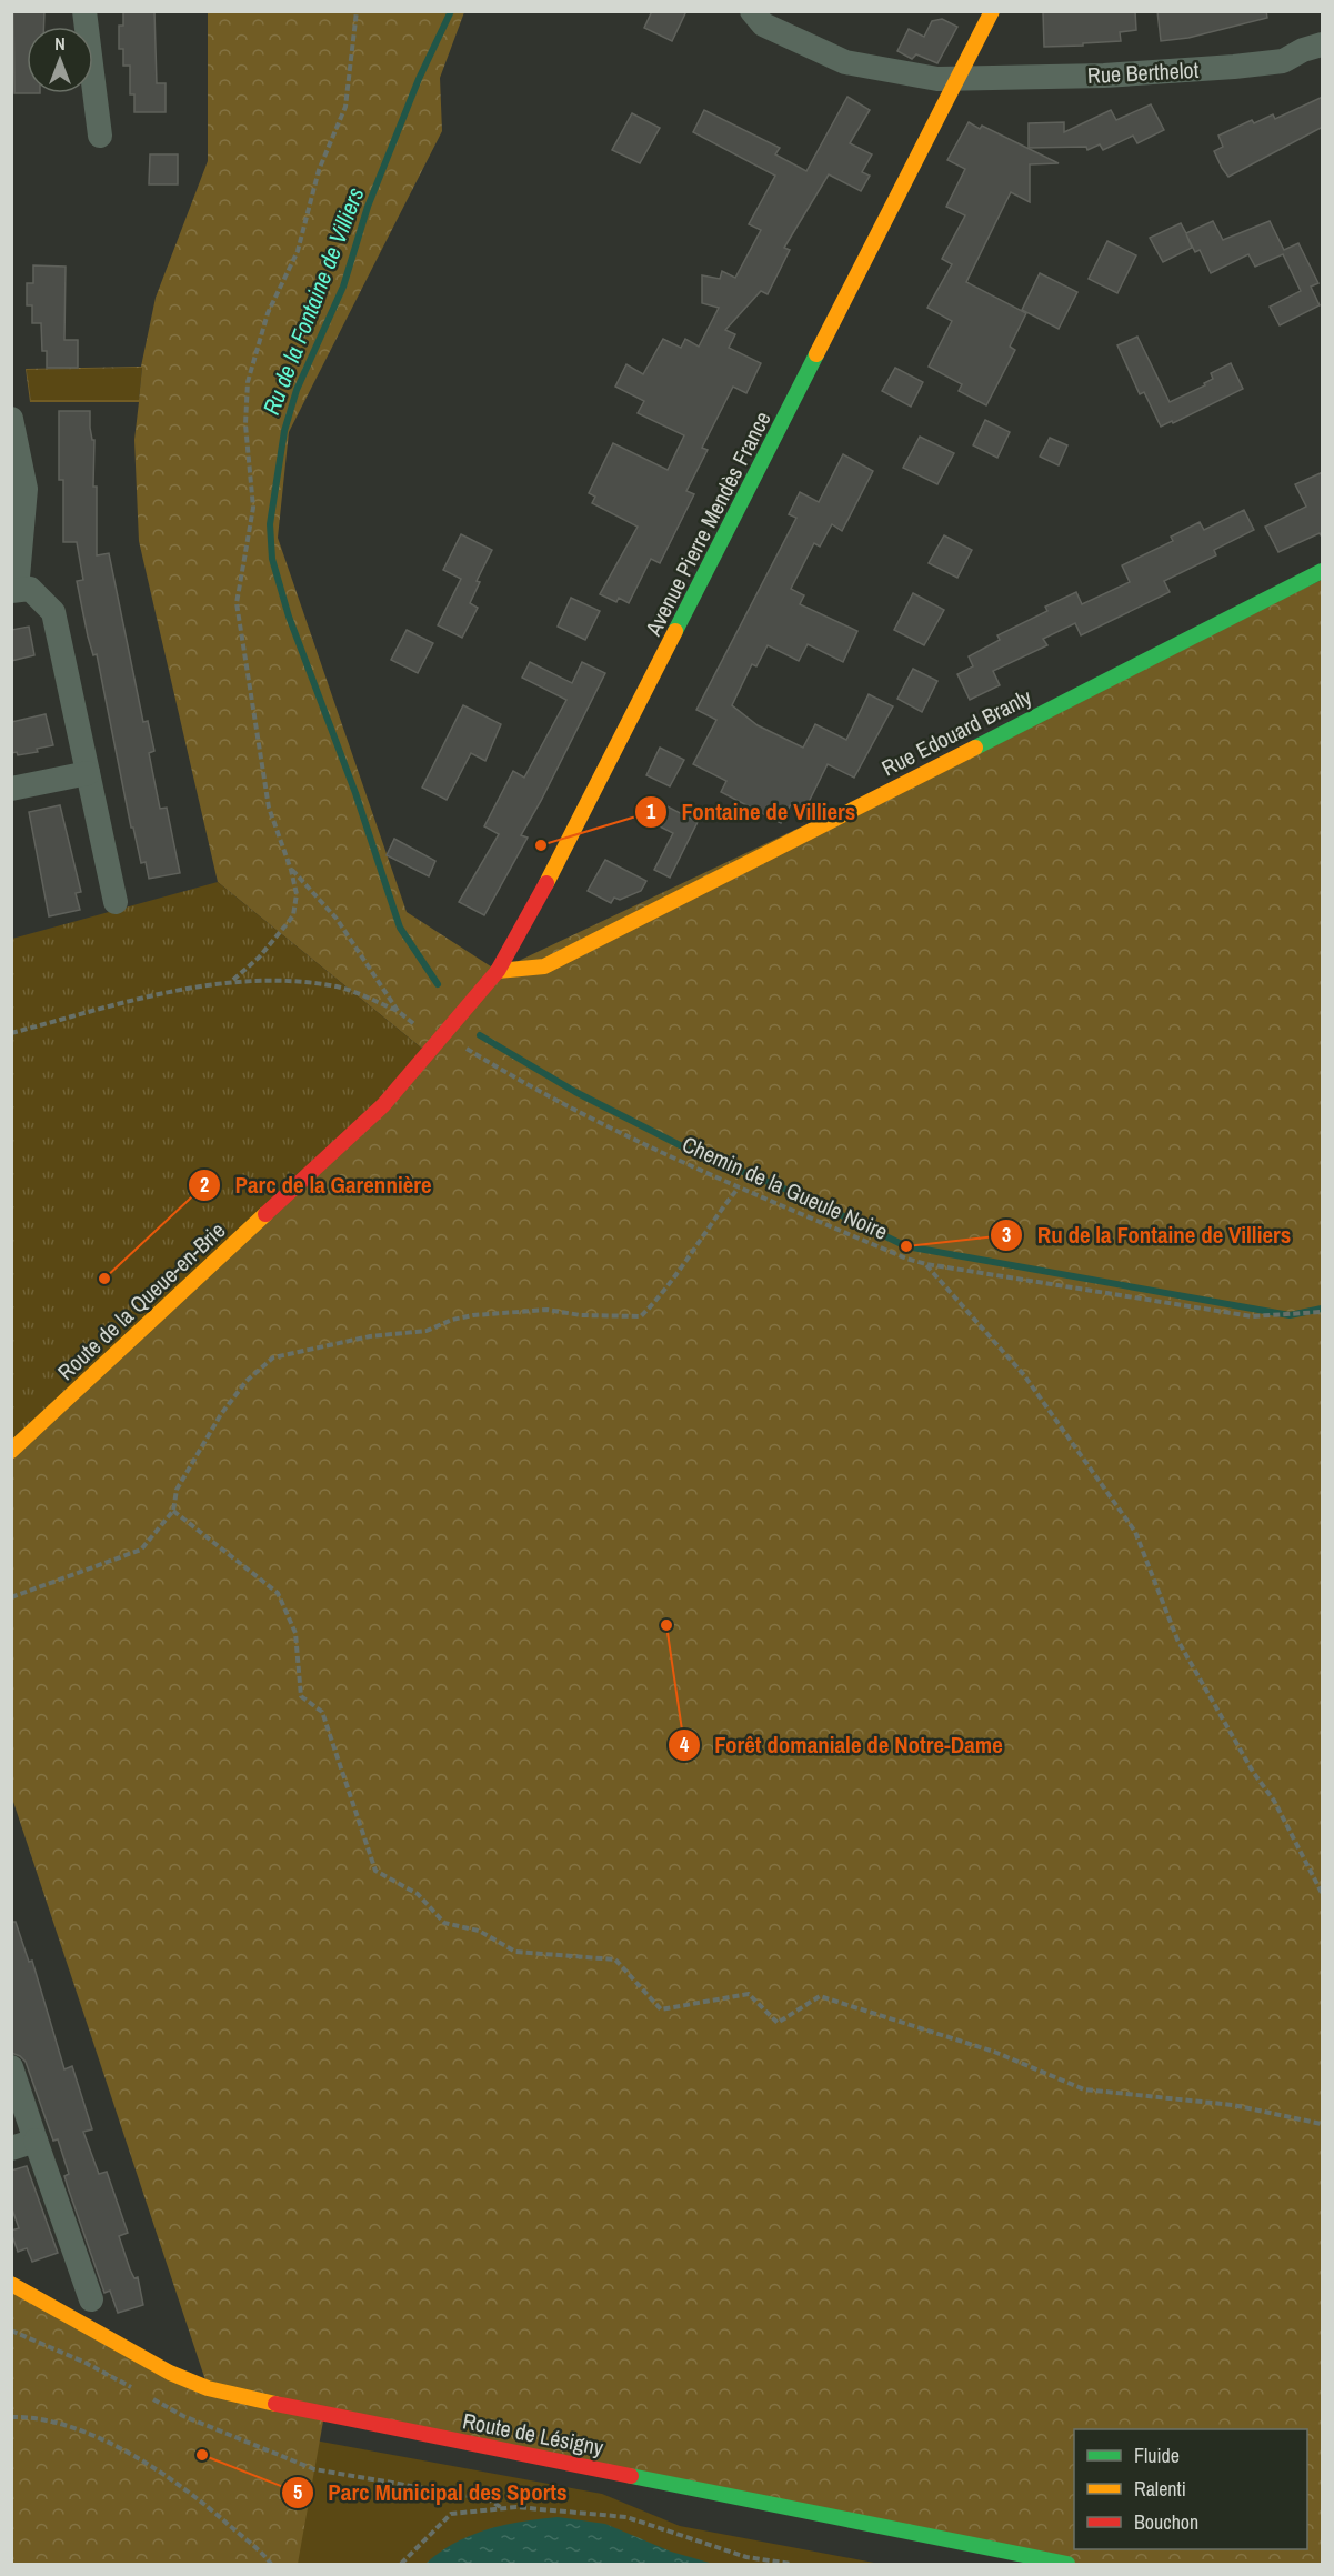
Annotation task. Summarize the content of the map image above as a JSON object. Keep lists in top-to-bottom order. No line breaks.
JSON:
{"streets":{"street":["Rue Berthelot","Avenue Pierre Mendès France","Rue Edouard Branly","Route de la Queue-en-Brie","Route de Lésigny"],"path":["Chemin de la Gueule Noire"]},"crossings":[["Rue Berthelot","Avenue Pierre Mendès France"],["Avenue Pierre Mendès France","Rue Edouard Branly"],["Avenue Pierre Mendès France","Route de la Queue-en-Brie"]],"water":["Ru de la Fontaine de Villiers"],"places":["Fontaine de Villiers","Ru de la Fontaine de Villiers","Parc de la Garennière","Forêt domaniale de Notre-Dame","Parc Municipal des Sports"],"legend":["Fluide","Ralenti","Bouchon"],"north":"top"}
